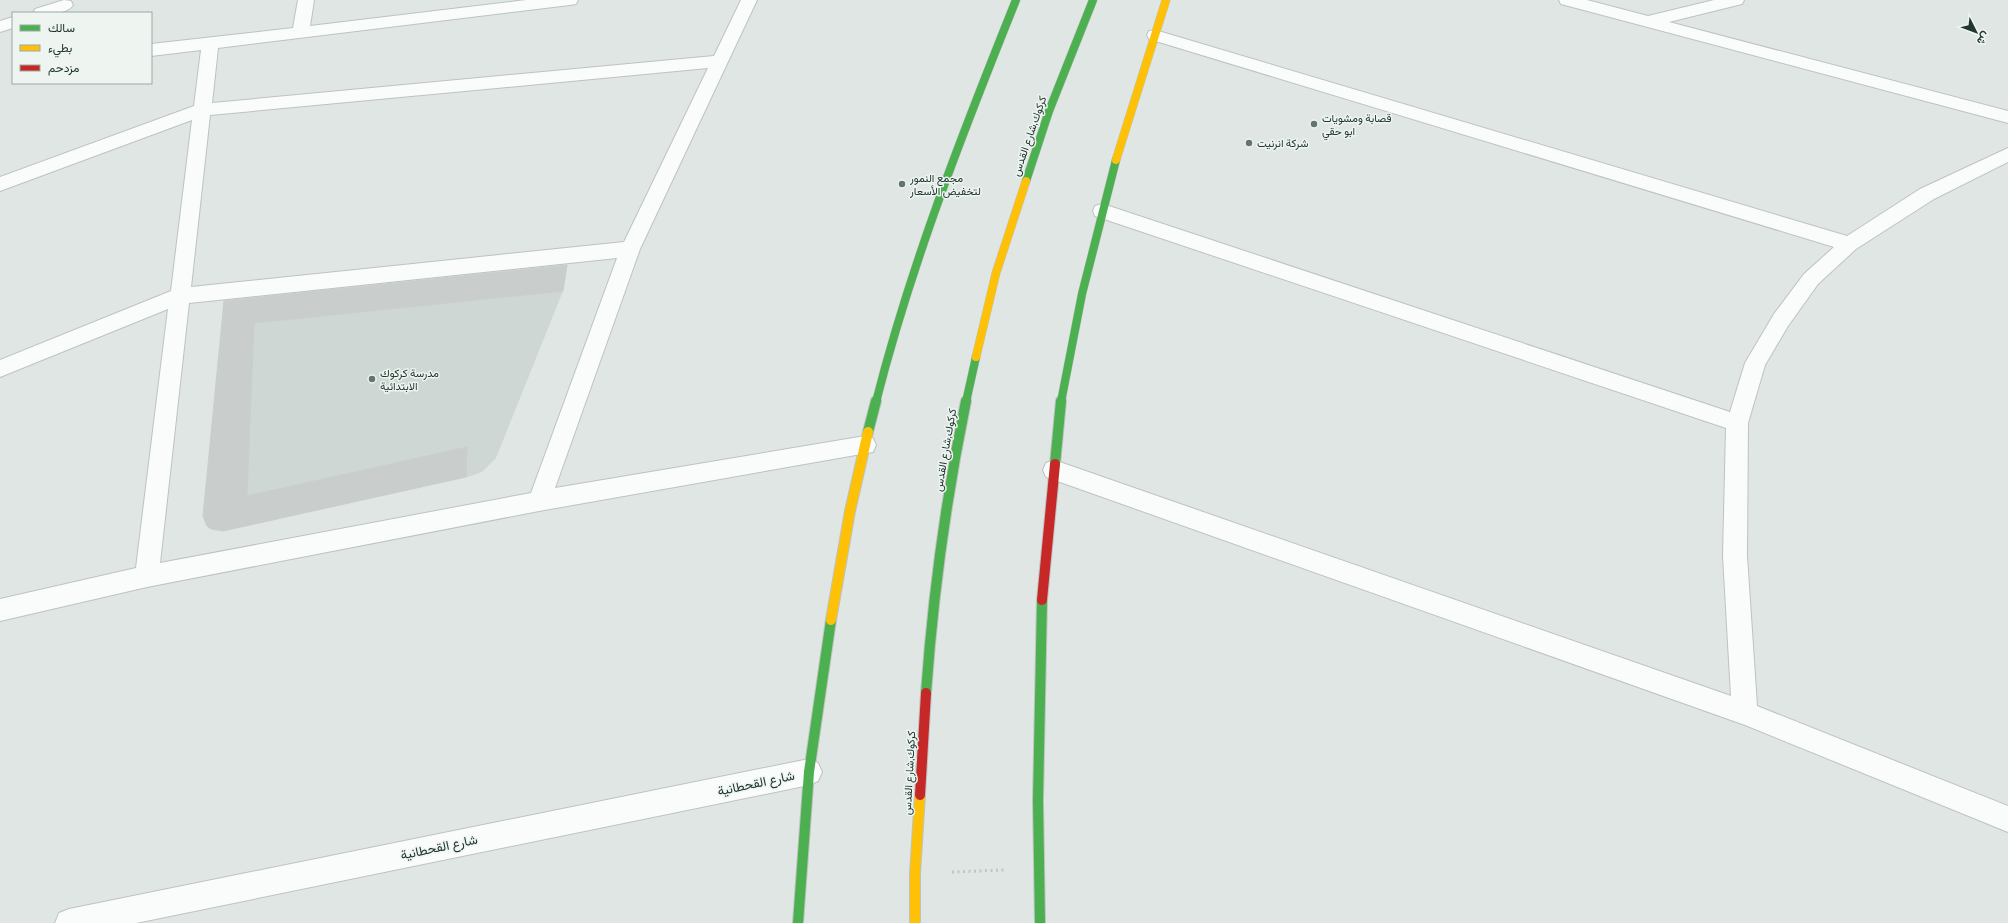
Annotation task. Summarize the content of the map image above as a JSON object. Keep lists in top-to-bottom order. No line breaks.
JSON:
{"streets":{"main road":["كركوك,شارع القدس"],"street":["شارع القحطانية"]},"places":["قصابة ومشويات ابو حقي","شركة انرنيت","مجمع النمور لتخفيض الأسعار","مدرسة كركوك الابتدائية"],"legend":["سالك","بطيء","مزدحم"],"north":"bottom right"}
